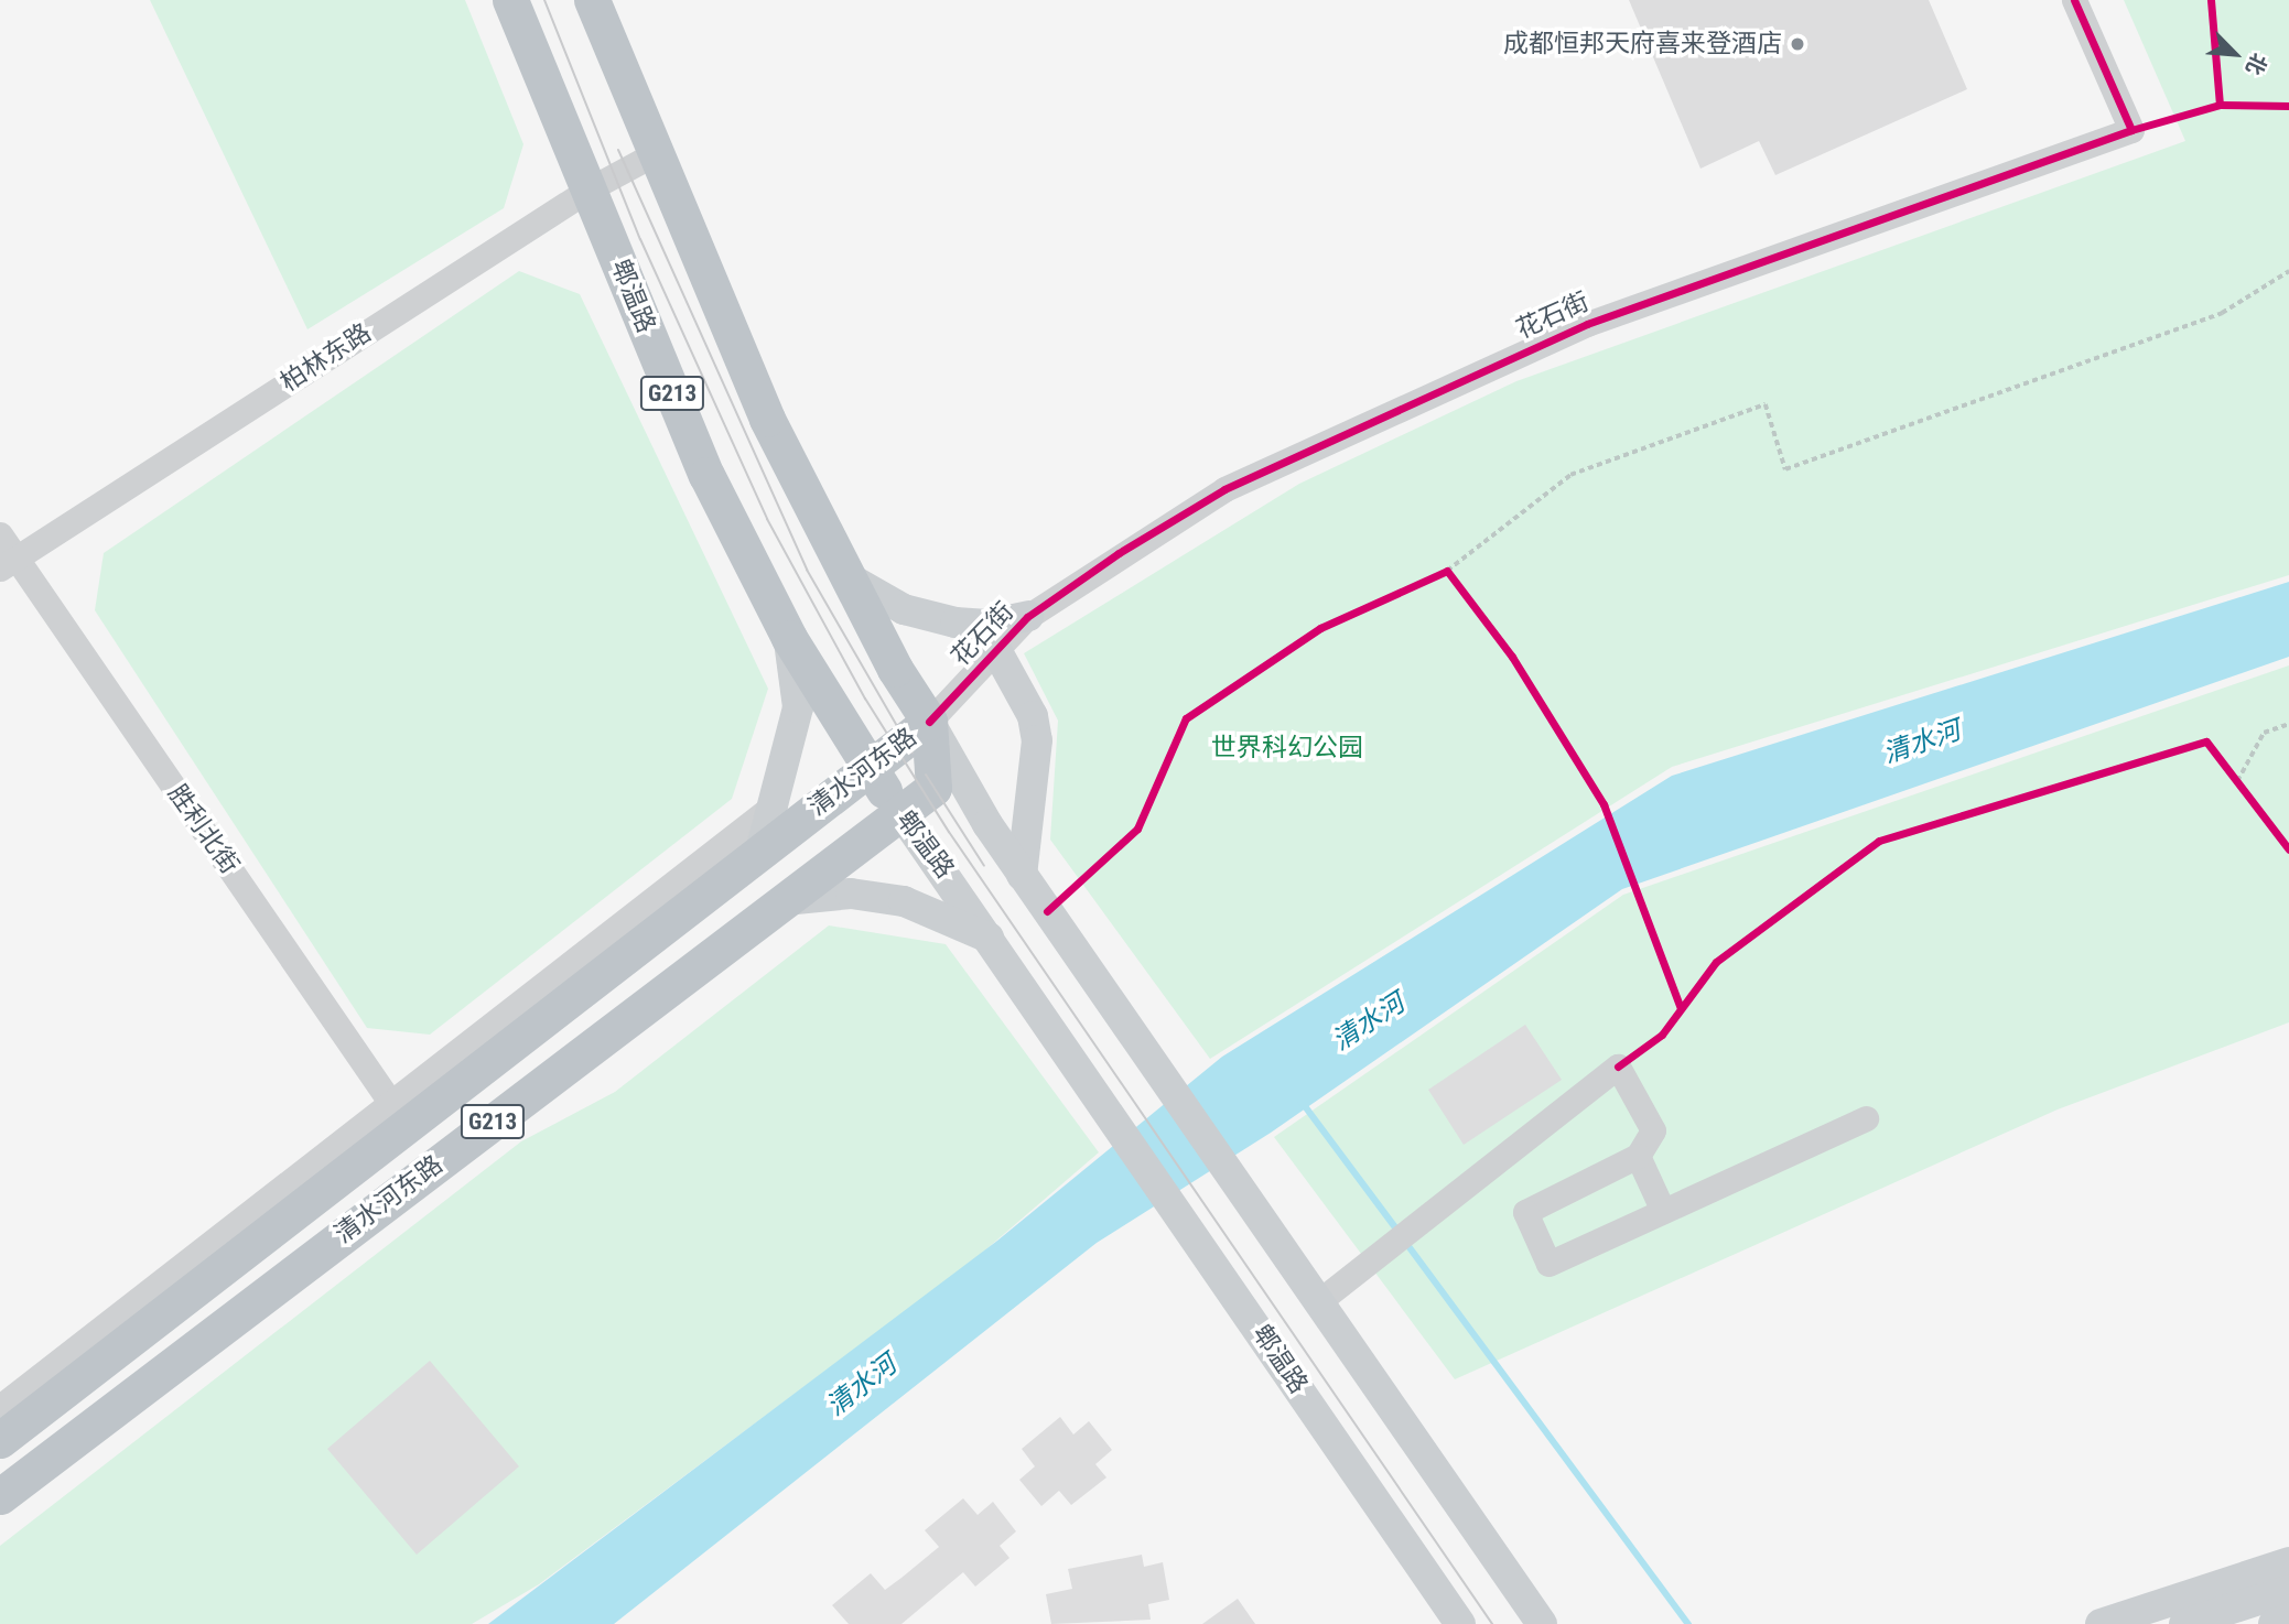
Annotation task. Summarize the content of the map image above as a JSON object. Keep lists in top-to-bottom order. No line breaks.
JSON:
{"streets":{"highway":["郫温路","G213","清水河东路"],"street":["花石街","柏林东路","胜利北街"]},"crossings":[["郫温路","柏林东路"],["郫温路","清水河东路"],["花石街","G213"],["花石街","清水河东路"],["柏林东路","G213"],["柏林东路","胜利北街"],["G213","清水河东路"],["清水河东路","胜利北街"]],"water":["清水河"],"parks":["世界科幻公园"],"places":["成都恒邦天府喜来登酒店"],"north":"bottom right"}
